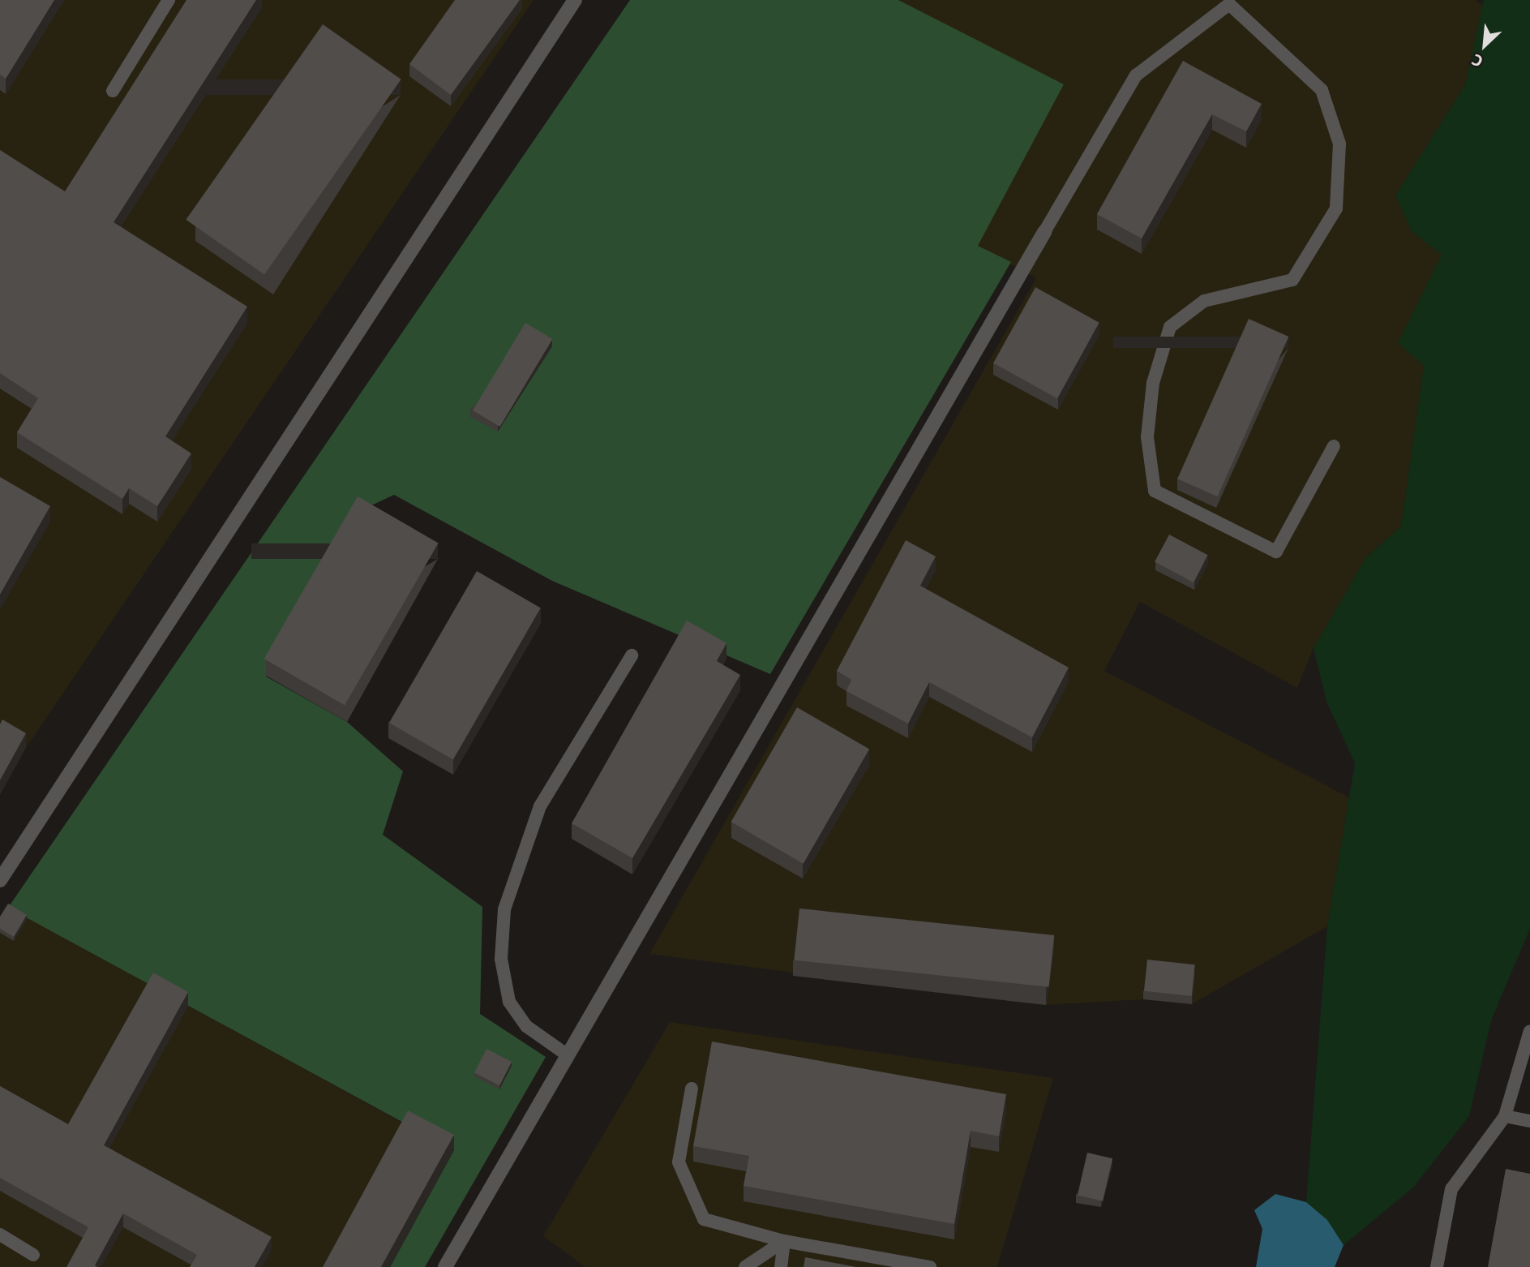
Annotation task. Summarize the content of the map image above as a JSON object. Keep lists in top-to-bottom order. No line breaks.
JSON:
{"north":"bottom left"}
